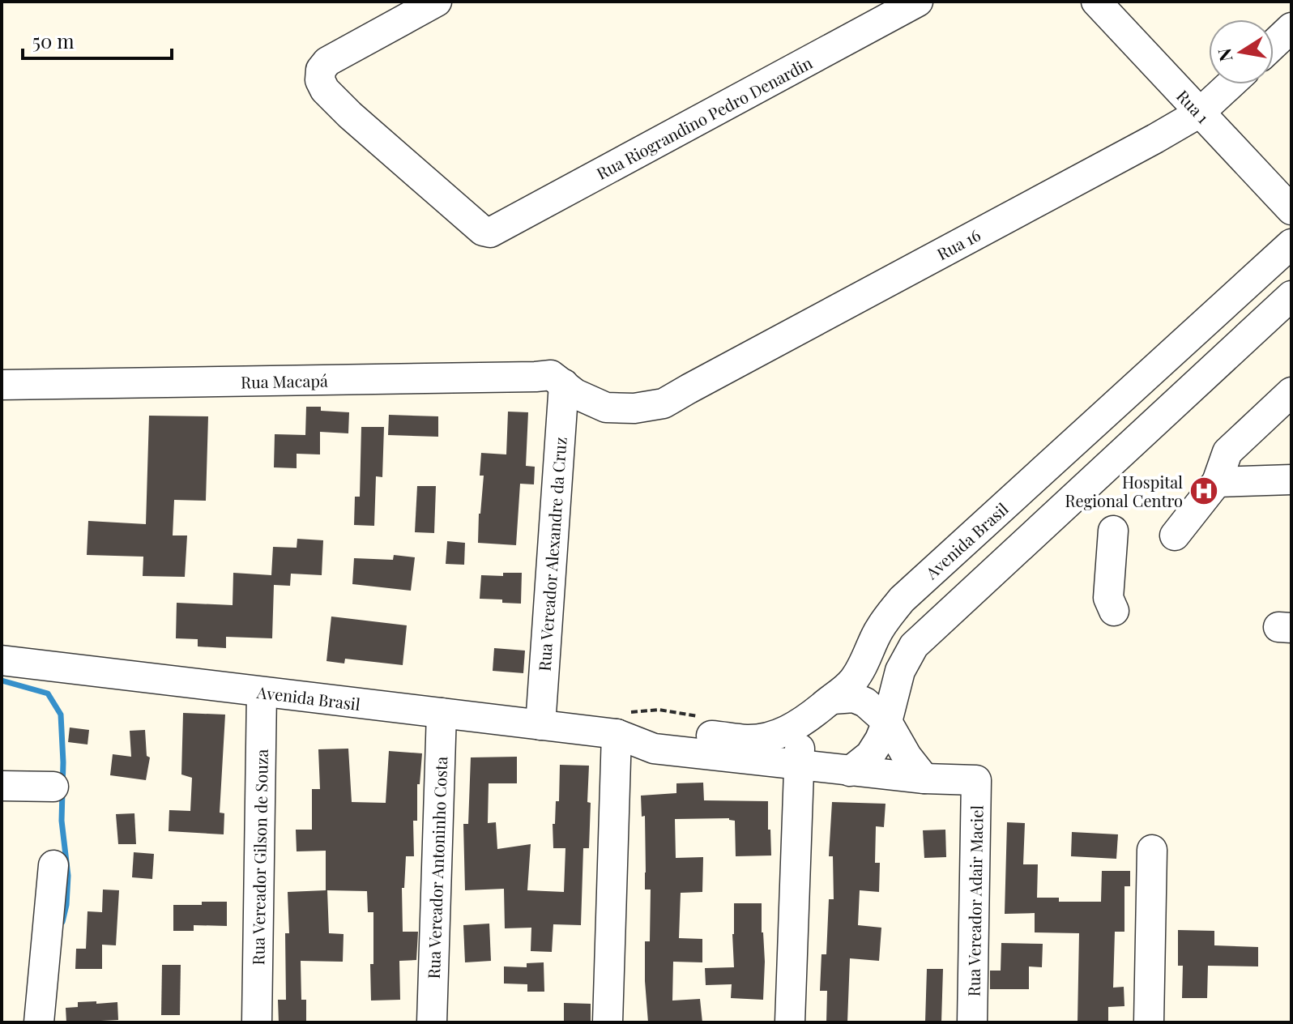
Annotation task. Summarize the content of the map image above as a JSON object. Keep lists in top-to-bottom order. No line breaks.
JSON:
{"streets":{"street":["Rua 1","Rua Riograndino Pedro Denardin","Rua 16","Rua Macapá","Avenida Brasil","Rua Vereador Alexandre da Cruz","Rua Vereador Gilson de Souza","Rua Vereador Antoninho Costa","Rua Vereador Adair Maciel"]},"crossings":[["Rua 1","Rua 16"],["Rua 16","Rua Macapá"],["Rua Macapá","Rua Vereador Alexandre da Cruz"],["Avenida Brasil","Rua Vereador Alexandre da Cruz"],["Avenida Brasil","Rua Vereador Gilson de Souza"],["Avenida Brasil","Rua Vereador Antoninho Costa"],["Avenida Brasil","Rua Vereador Adair Maciel"]],"places":{"hospital":["Hospital Regional Centro"]},"scale_bar":"50 m","north":"left"}
